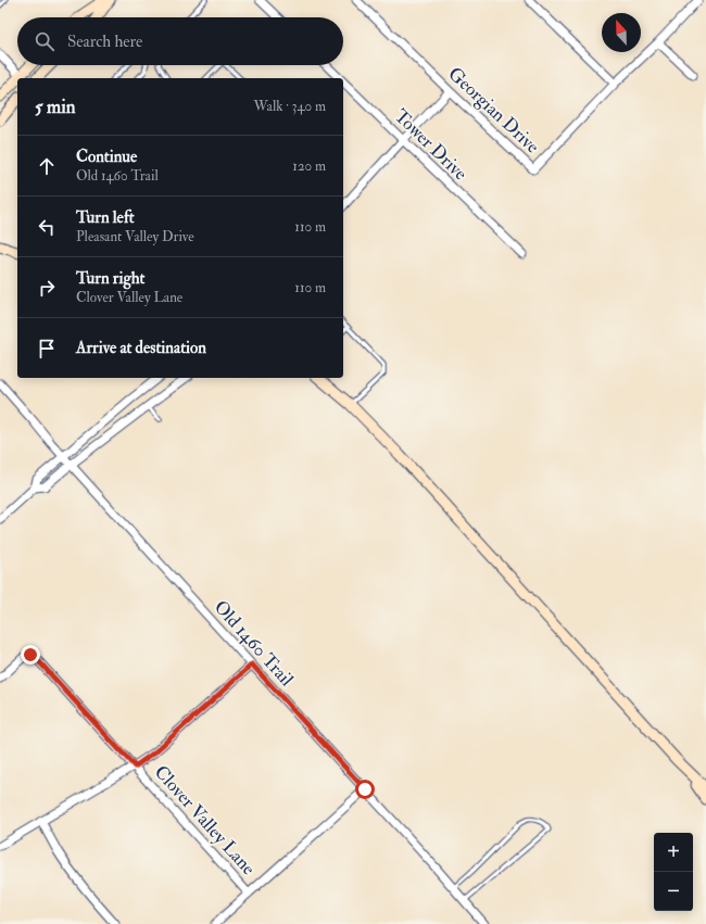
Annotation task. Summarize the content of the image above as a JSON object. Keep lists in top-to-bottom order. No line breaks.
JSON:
{"streets":{"street":["Georgian Drive","Tower Drive","Old 1460 Trail","Clover Valley Lane"]},"north":"top","page":{"search":"Search here","heading":["5 min","Walk · 340 m"],"list":[["Continue","Old 1460 Trail","120 m"],["Turn left","Pleasant Valley Drive","110 m"],["Turn right","Clover Valley Lane","110 m"],"Arrive at destination"],"map_buttons":["+","−"]}}
